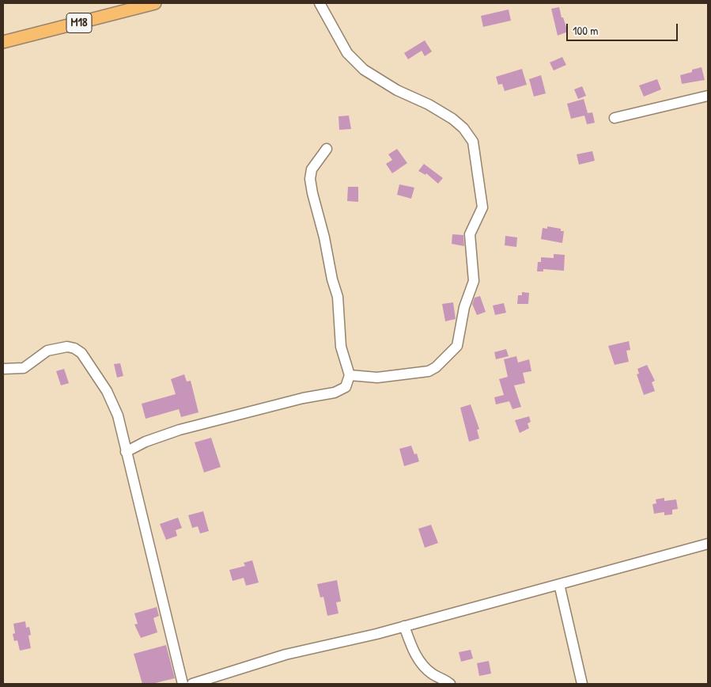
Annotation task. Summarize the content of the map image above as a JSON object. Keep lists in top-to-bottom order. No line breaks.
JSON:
{"streets":{"main road":["M18"]},"scale_bar":"100 m"}
